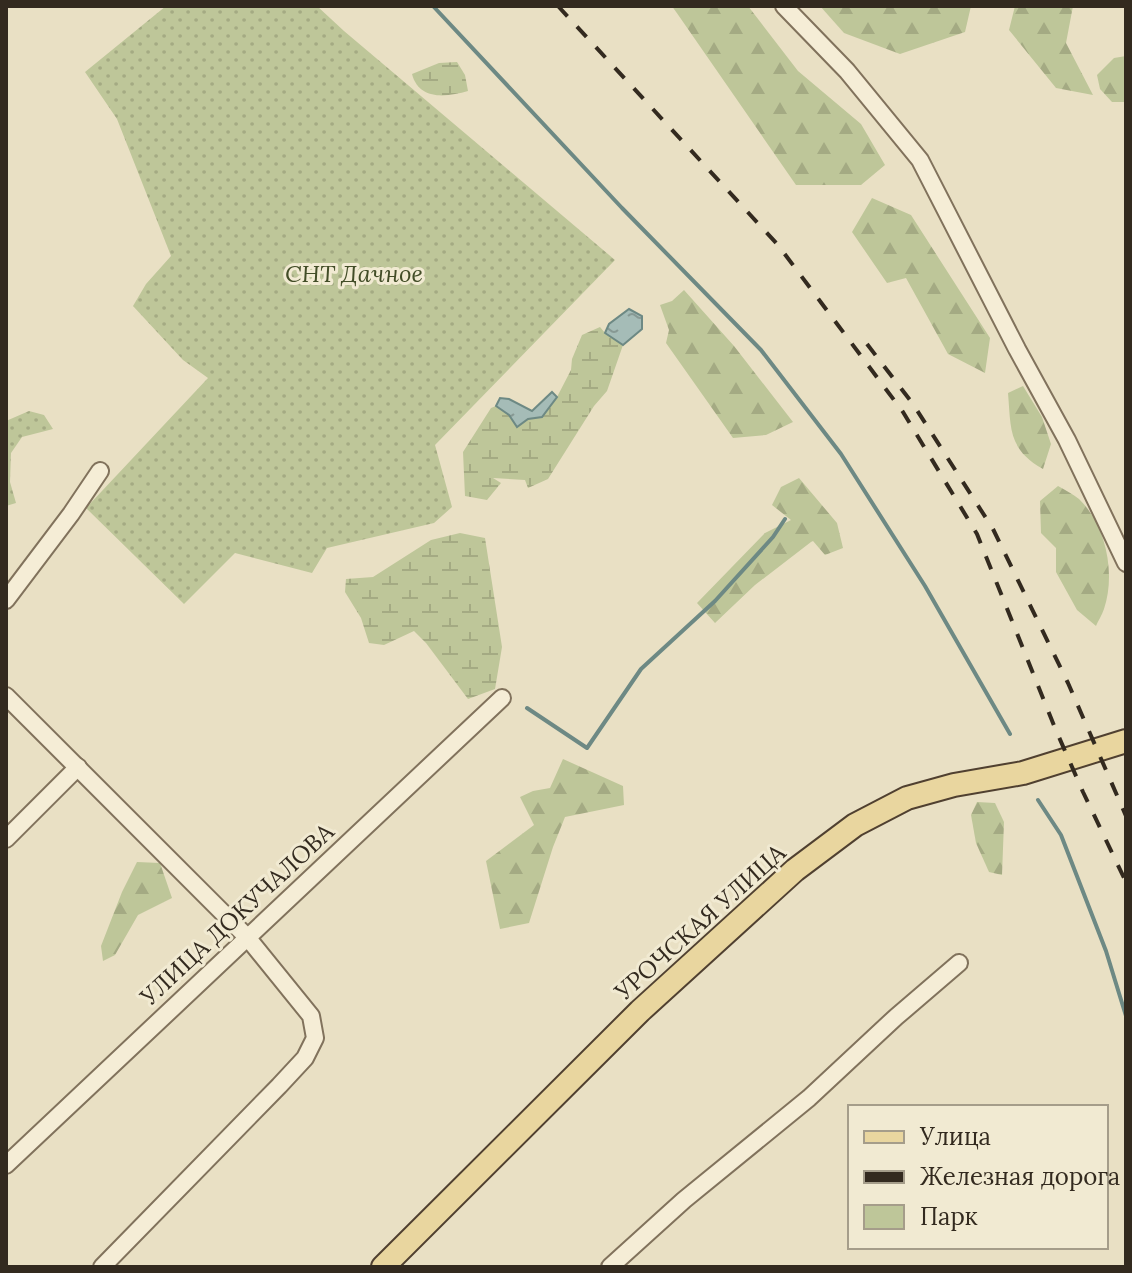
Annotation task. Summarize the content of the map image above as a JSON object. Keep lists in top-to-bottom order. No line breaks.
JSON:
{"streets":{"main road":["УРОЧСКАЯ УЛИЦА"],"street":["УЛИЦА ДОКУЧАЛОВА"]},"parks":["СНТ Дачное"],"legend":["Улица","Железная дорога","Парк"]}
